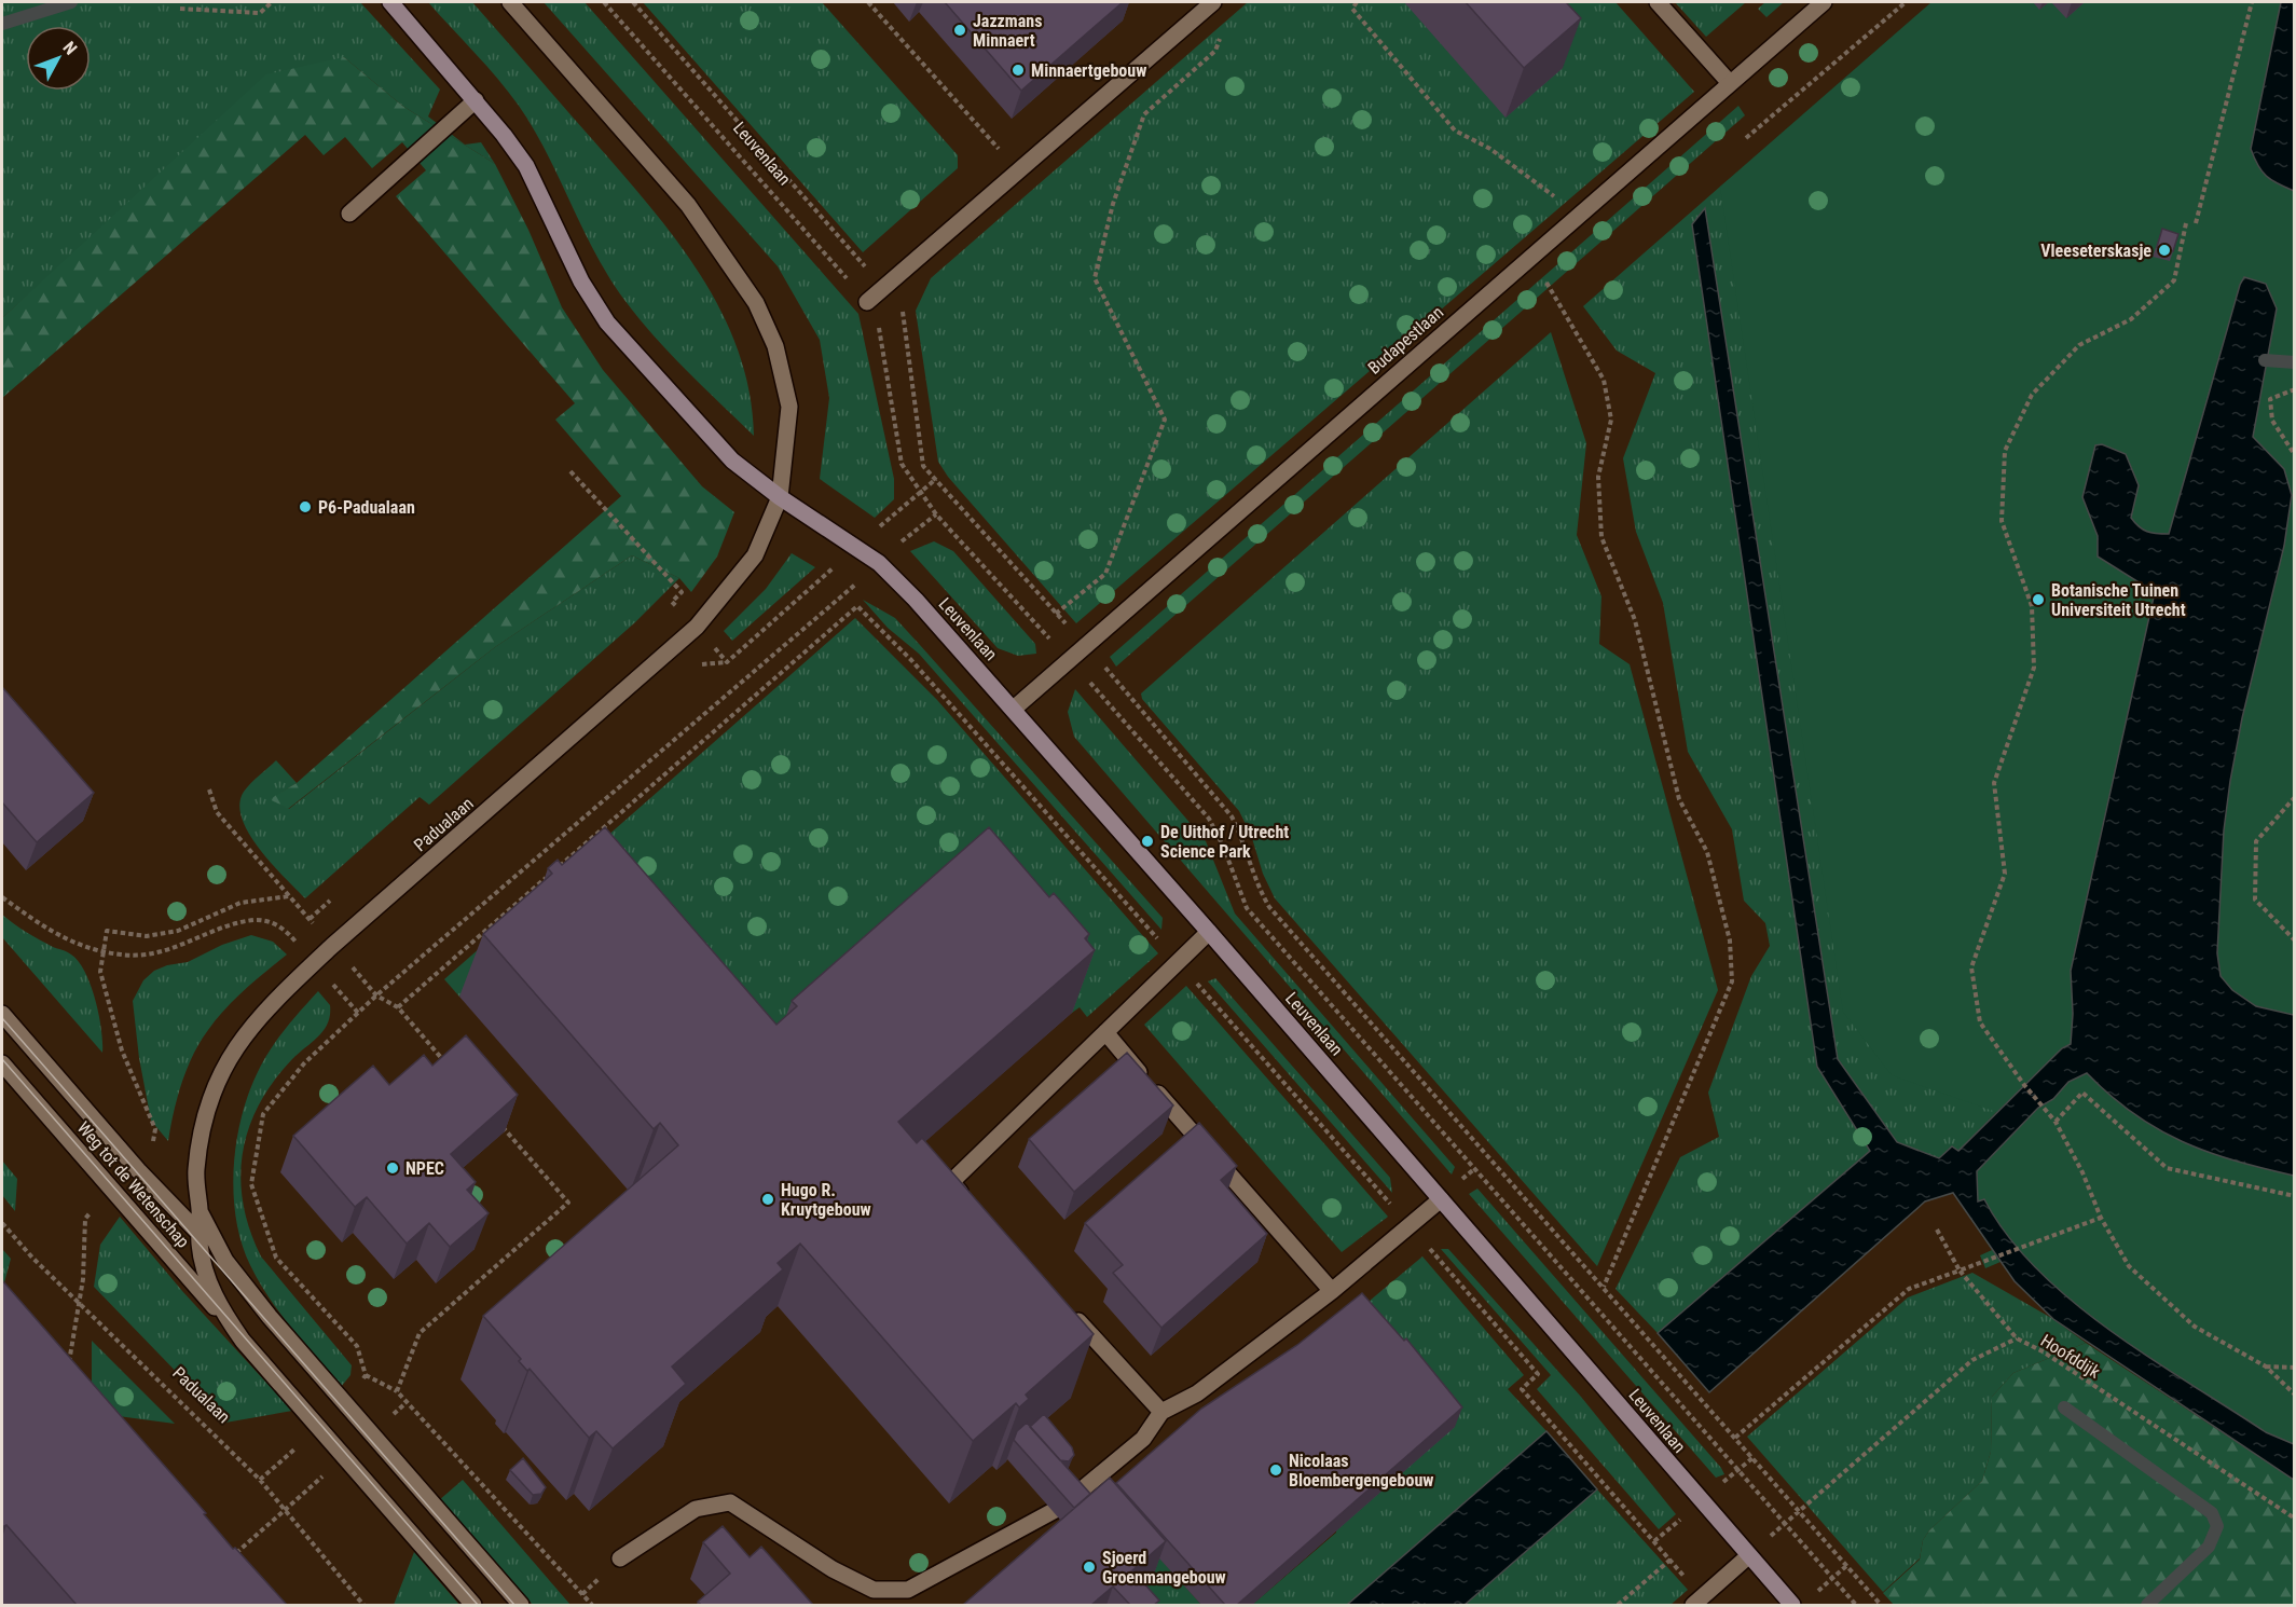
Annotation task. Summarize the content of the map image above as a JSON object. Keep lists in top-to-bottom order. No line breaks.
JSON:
{"streets":{"main road":["Leuvenlaan"],"street":["Budapestlaan","Padualaan","Weg tot de Wetenschap"],"path":["Hoofddijk"]},"crossings":[["Leuvenlaan","Budapestlaan"],["Leuvenlaan","Padualaan"],["Leuvenlaan","Hoofddijk"],["Padualaan","Weg tot de Wetenschap"]],"places":["Jazzmans Minnaert","Minnaertgebouw","Vleeseterskasje","P6-Padualaan","Botanische Tuinen Universiteit Utrecht","De Uithof / Utrecht Science Park","NPEC","Hugo R. Kruytgebouw","Nicolaas Bloembergengebouw","Sjoerd Groenmangebouw"],"north":"top right"}
